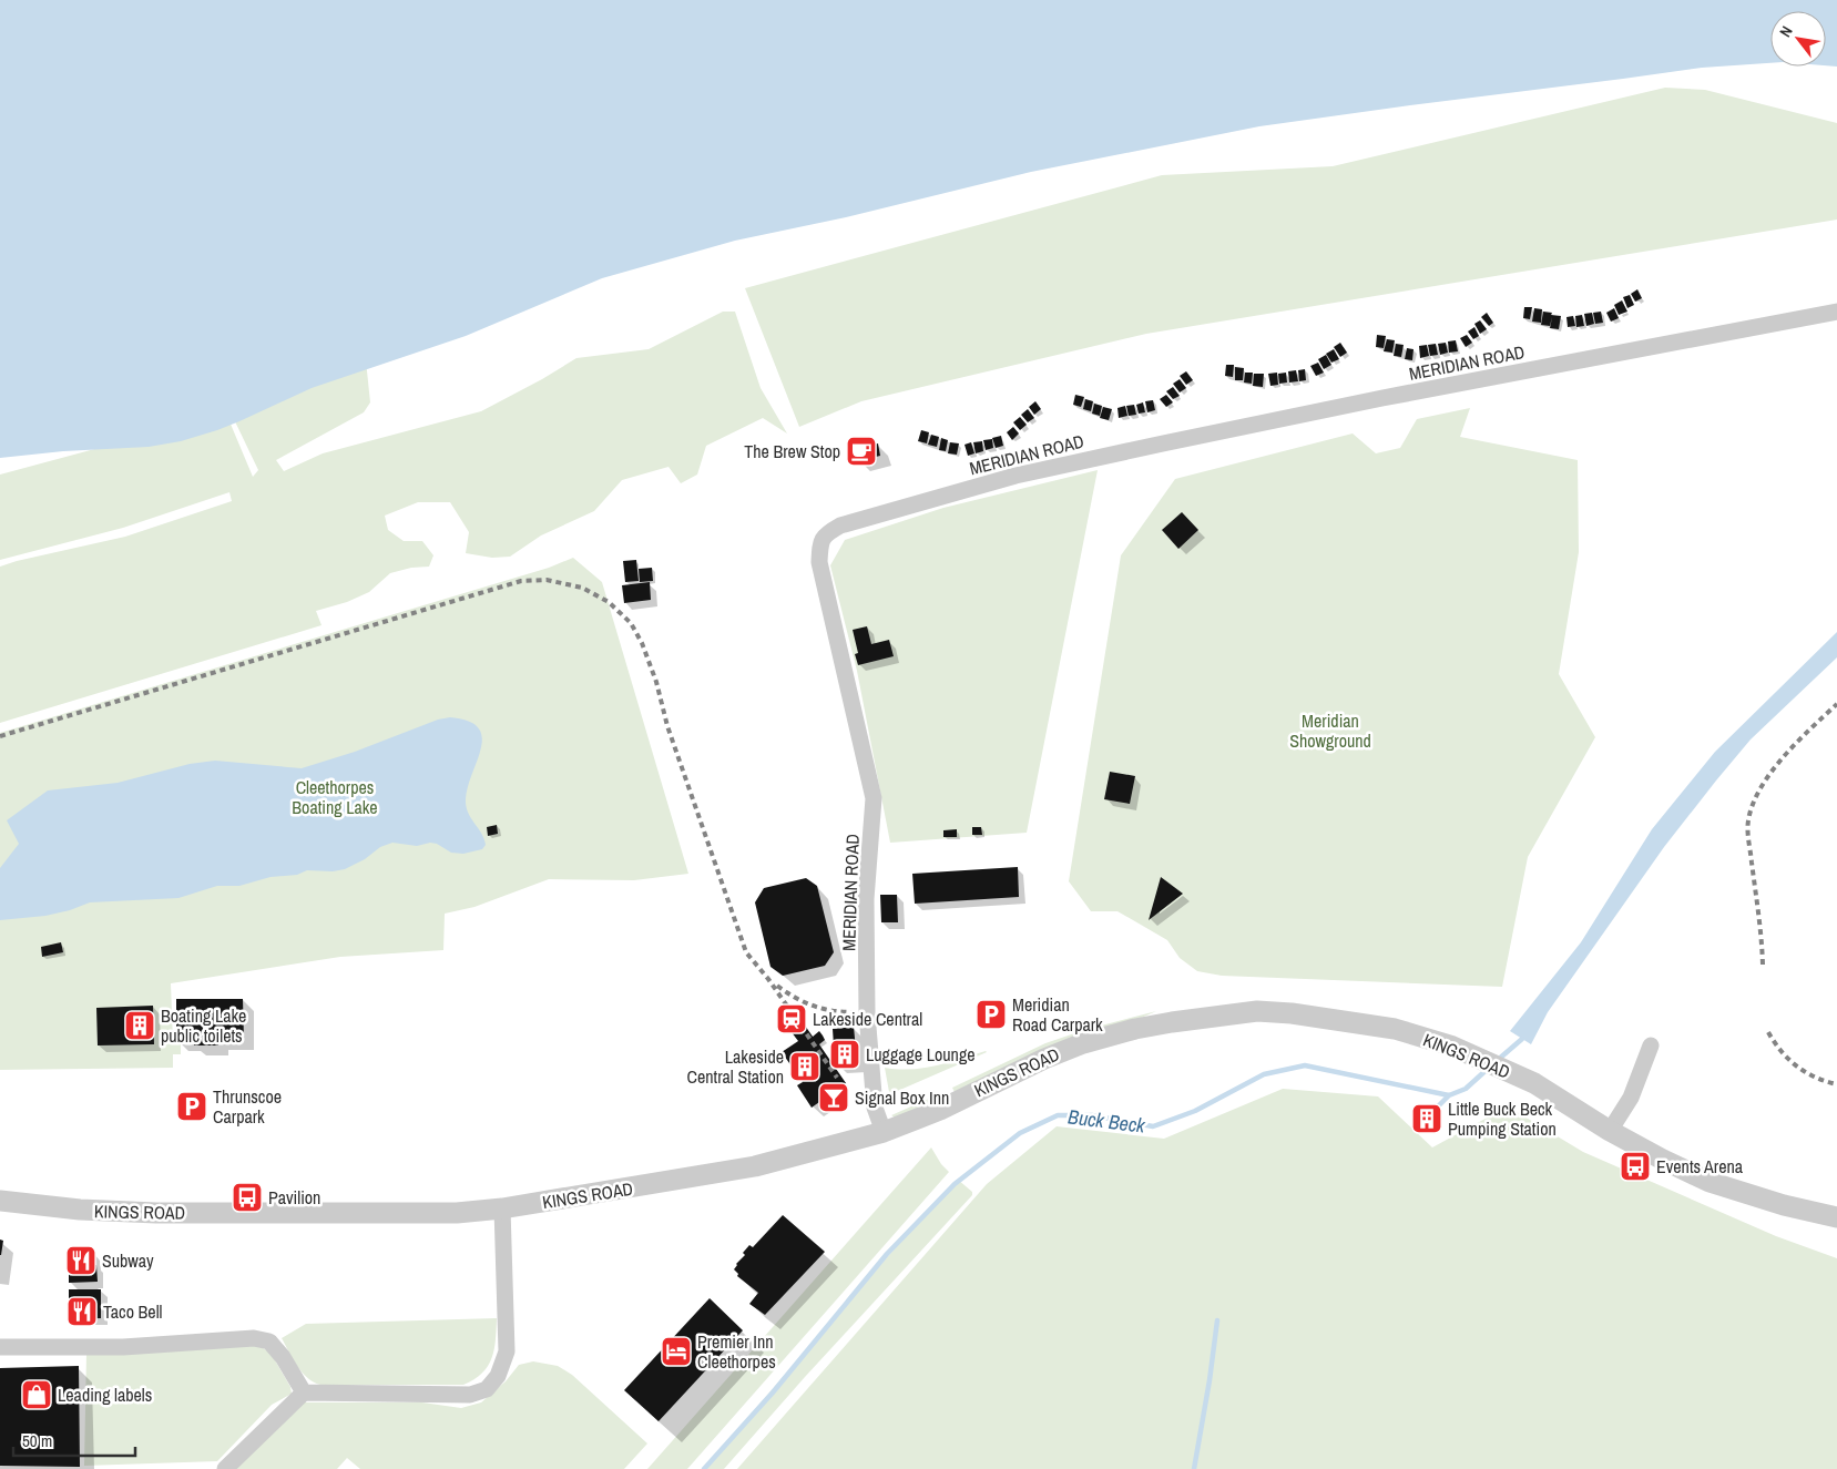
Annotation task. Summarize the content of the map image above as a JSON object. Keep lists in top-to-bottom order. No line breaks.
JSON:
{"streets":{"street":["MERIDIAN ROAD","KINGS ROAD"]},"crossings":[["MERIDIAN ROAD","KINGS ROAD"]],"water":["Buck Beck"],"parks":["Meridian Showground","Cleethorpes Boating Lake"],"places":{"cafe":["The Brew Stop"],"parking":["Meridian Road Carpark","Thrunscoe Carpark"],"station":["Lakeside Central"],"building":["Boating Lake public toilets","Luggage Lounge","Lakeside Central Station","Little Buck Beck Pumping Station"],"bar":["Signal Box Inn"],"bus stop":["Events Arena","Pavilion"],"restaurant":["Subway","Taco Bell"],"hotel":["Premier Inn Cleethorpes"],"shop":["Leading labels"]},"scale_bar":"50 m","north":"top left"}
